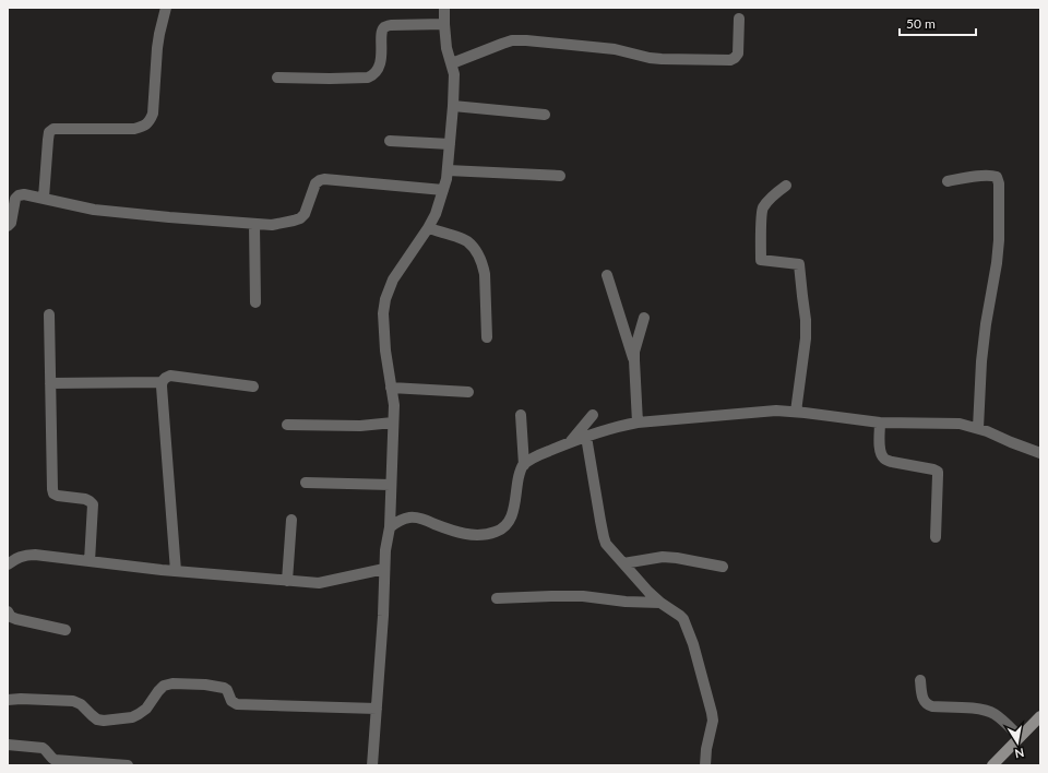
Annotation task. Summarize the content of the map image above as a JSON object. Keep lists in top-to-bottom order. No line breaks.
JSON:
{"scale_bar":"50 m","north":"bottom"}
